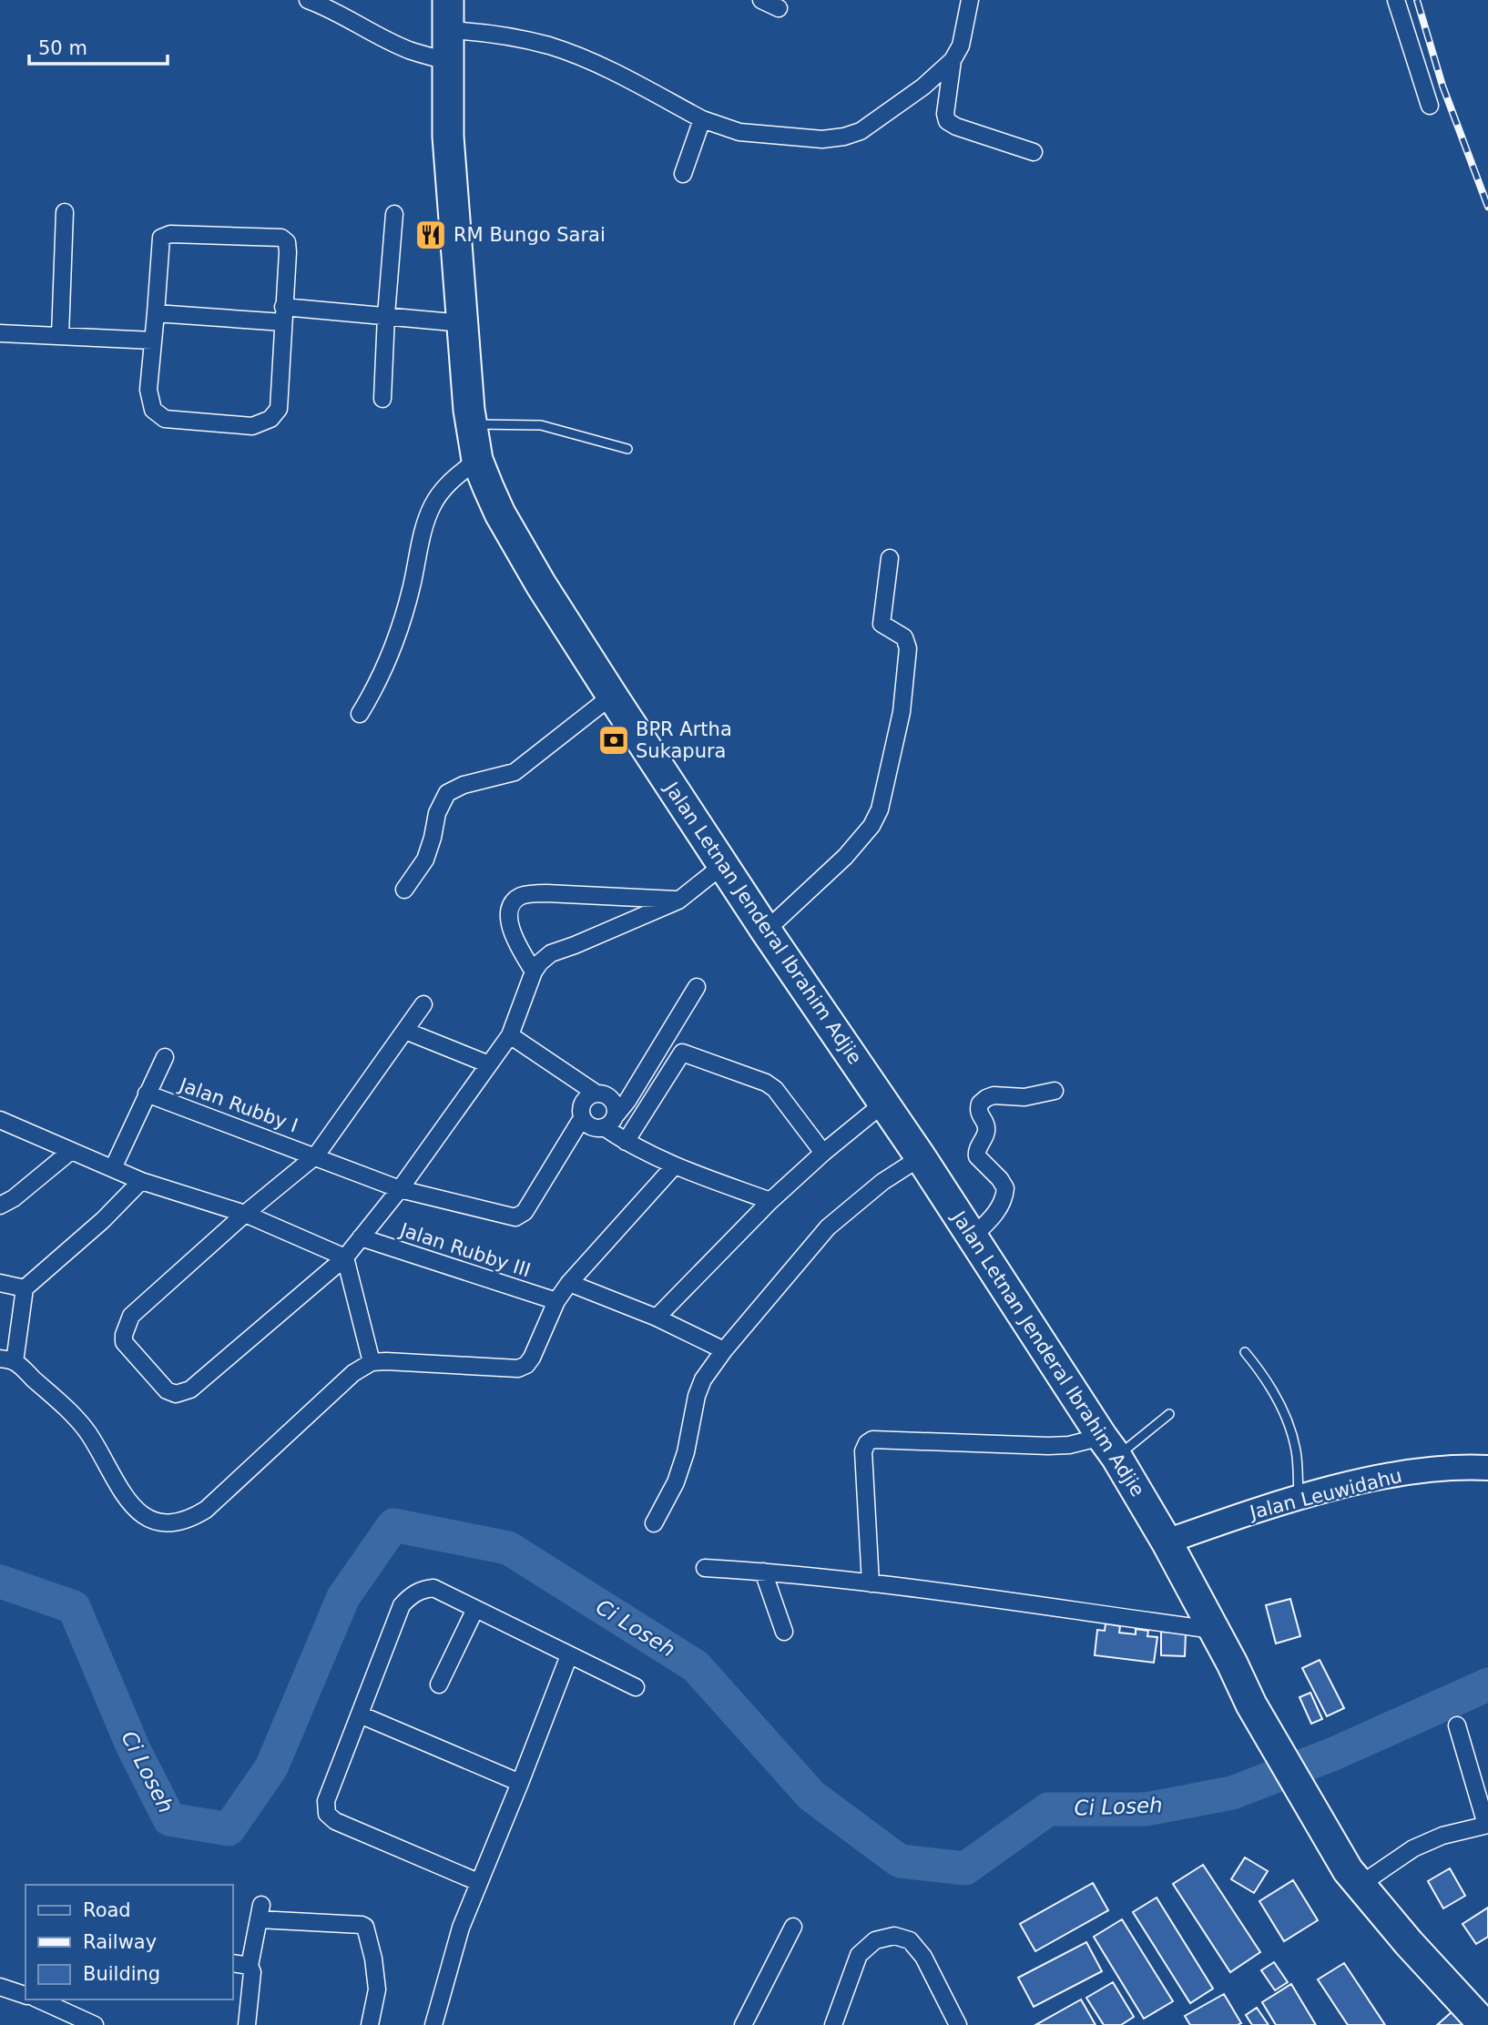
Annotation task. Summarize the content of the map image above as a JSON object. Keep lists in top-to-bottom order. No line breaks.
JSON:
{"streets":{"highway":["Jalan Letnan Jenderal Ibrahim Adjie"],"street":["Jalan Rubby I","Jalan Rubby III","Jalan Leuwidahu"]},"crossings":[["Jalan Letnan Jenderal Ibrahim Adjie","Jalan Leuwidahu"]],"water":["Ci Loseh"],"places":{"restaurant":["RM Bungo Sarai"],"bank":["BPR Artha Sukapura"]},"legend":["Road","Railway","Building"],"scale_bar":"50 m"}
